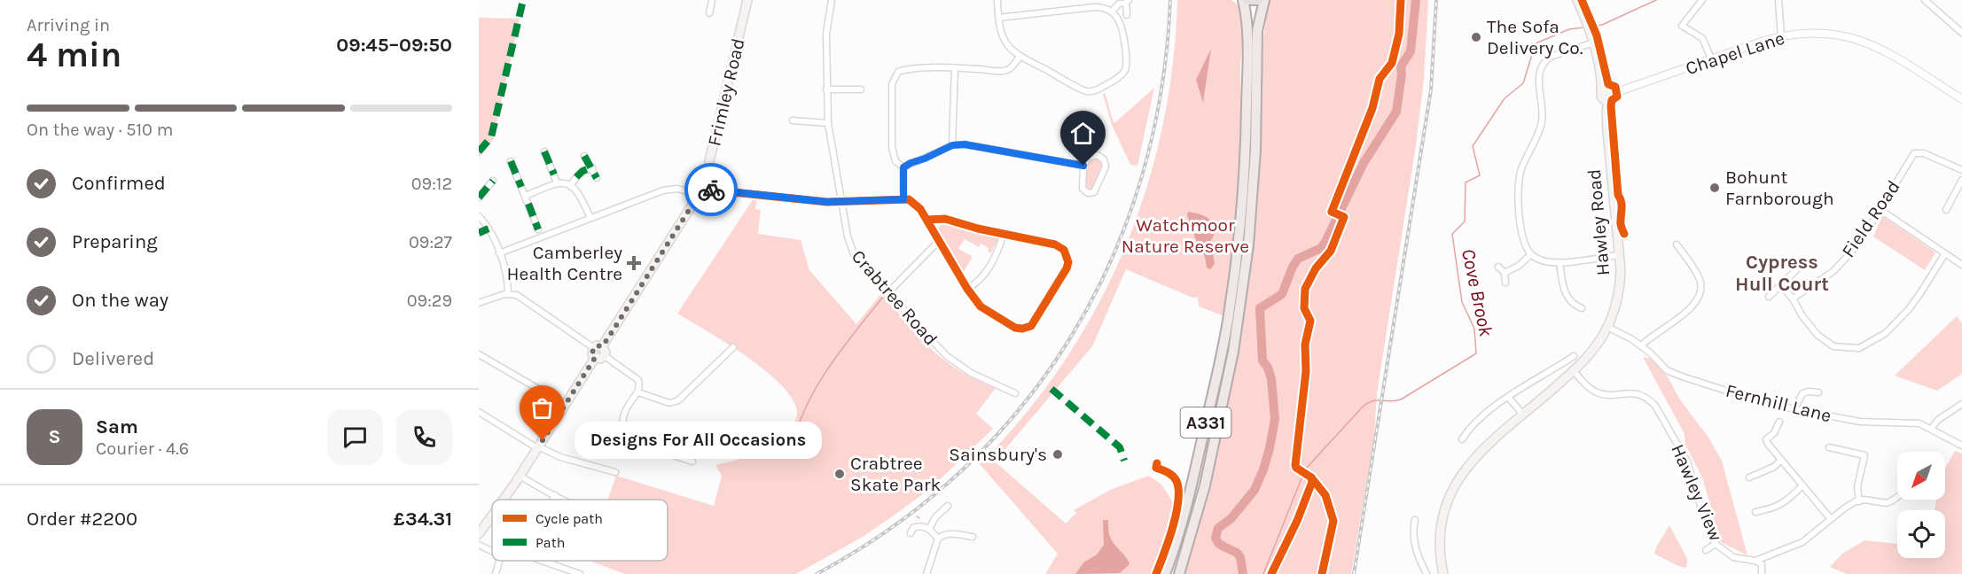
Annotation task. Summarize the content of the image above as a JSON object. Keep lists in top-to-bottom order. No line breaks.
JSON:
{"streets":{"main road":["Frimley Road","Hawley Road","A331"],"street":["Chapel Lane","Field Road","Crabtree Road","Fernhill Lane","Hawley View"]},"crossings":[["Chapel Lane","Hawley Road"],["Hawley Road","Fernhill Lane"],["Hawley Road","Hawley View"]],"districts":["Cypress Hull Court"],"water":["Cove Brook"],"parks":["Watchmoor Nature Reserve"],"places":{"other":["The Sofa Delivery Co.","Bohunt Farnborough","Designs For All Occasions","Sainsbury's","Crabtree Skate Park"],"health":["Camberley Health Centre"]},"legend":["Cycle path","Path"],"north":"bottom left","page":{"heading":["4 min","Arriving in","09:45–09:50"],"panel":["Sam","Courier · 4.6","Order #2200","£34.31"],"bar":"On the way · 510 m","list":[["Confirmed","09:12"],["Preparing","09:27"],["On the way","09:29"],"Delivered"],"round":"S","bubble":"Designs For All Occasions"}}
